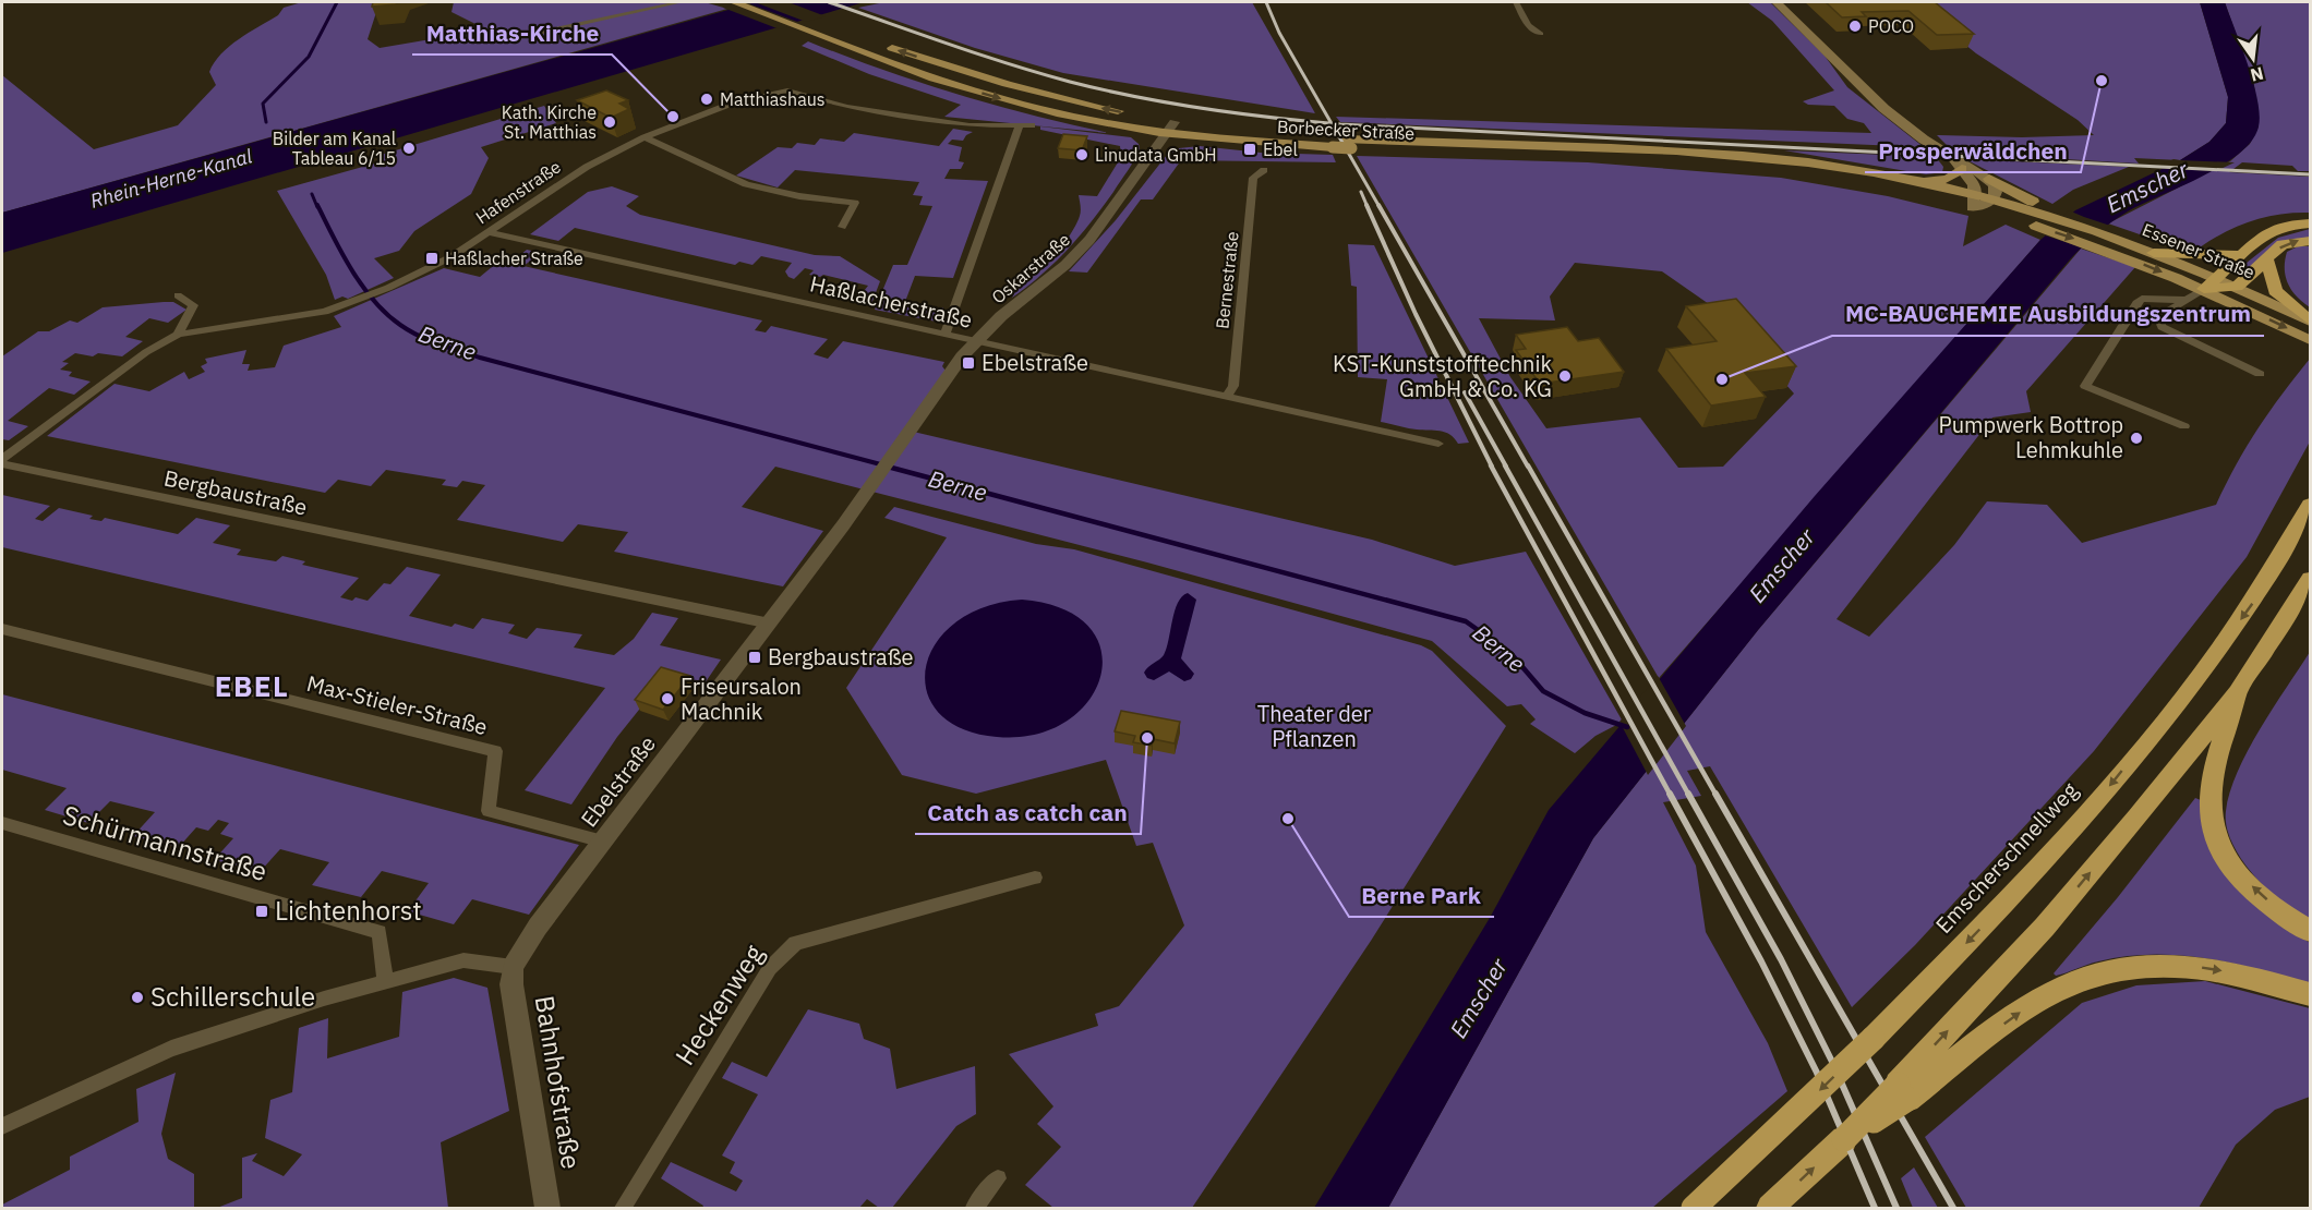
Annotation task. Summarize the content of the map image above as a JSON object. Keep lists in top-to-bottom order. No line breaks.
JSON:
{"streets":{"highway":["Emscherschnellweg"],"main road":["Borbecker Straße","Essener Straße"],"street":["Hafenstraße","Oskarstraße","Bernestraße","Haßlacherstraße","Bergbaustraße","Max-Stieler-Straße","Ebelstraße","Schürmannstraße","Heckenweg","Bahnhofstraße"]},"crossings":[["Borbecker Straße","Essener Straße"],["Borbecker Straße","Oskarstraße"],["Hafenstraße","Haßlacherstraße"],["Oskarstraße","Haßlacherstraße"],["Oskarstraße","Ebelstraße"],["Bernestraße","Haßlacherstraße"],["Haßlacherstraße","Ebelstraße"],["Bergbaustraße","Ebelstraße"],["Max-Stieler-Straße","Ebelstraße"],["Ebelstraße","Bahnhofstraße"]],"districts":["EBEL"],"water":["Rhein-Herne-Kanal","Emscher","Berne"],"parks":["Theater der Pflanzen"],"places":{"other":["POCO","Prosperwäldchen","Matthiashaus","Matthias-Kirche","Kath. Kirche St. Matthias","Bilder am Kanal Tableau 6/15","Linudata GmbH","KST-Kunststofftechnik GmbH & Co. KG","MC-BAUCHEMIE Ausbildungszentrum","Pumpwerk Bottrop Lehmkuhle","Friseursalon Machnik","Catch as catch can","Berne Park","Schillerschule"],"transit":["Ebel","Haßlacher Straße","Ebelstraße","Bergbaustraße","Lichtenhorst"]},"north":"bottom"}
